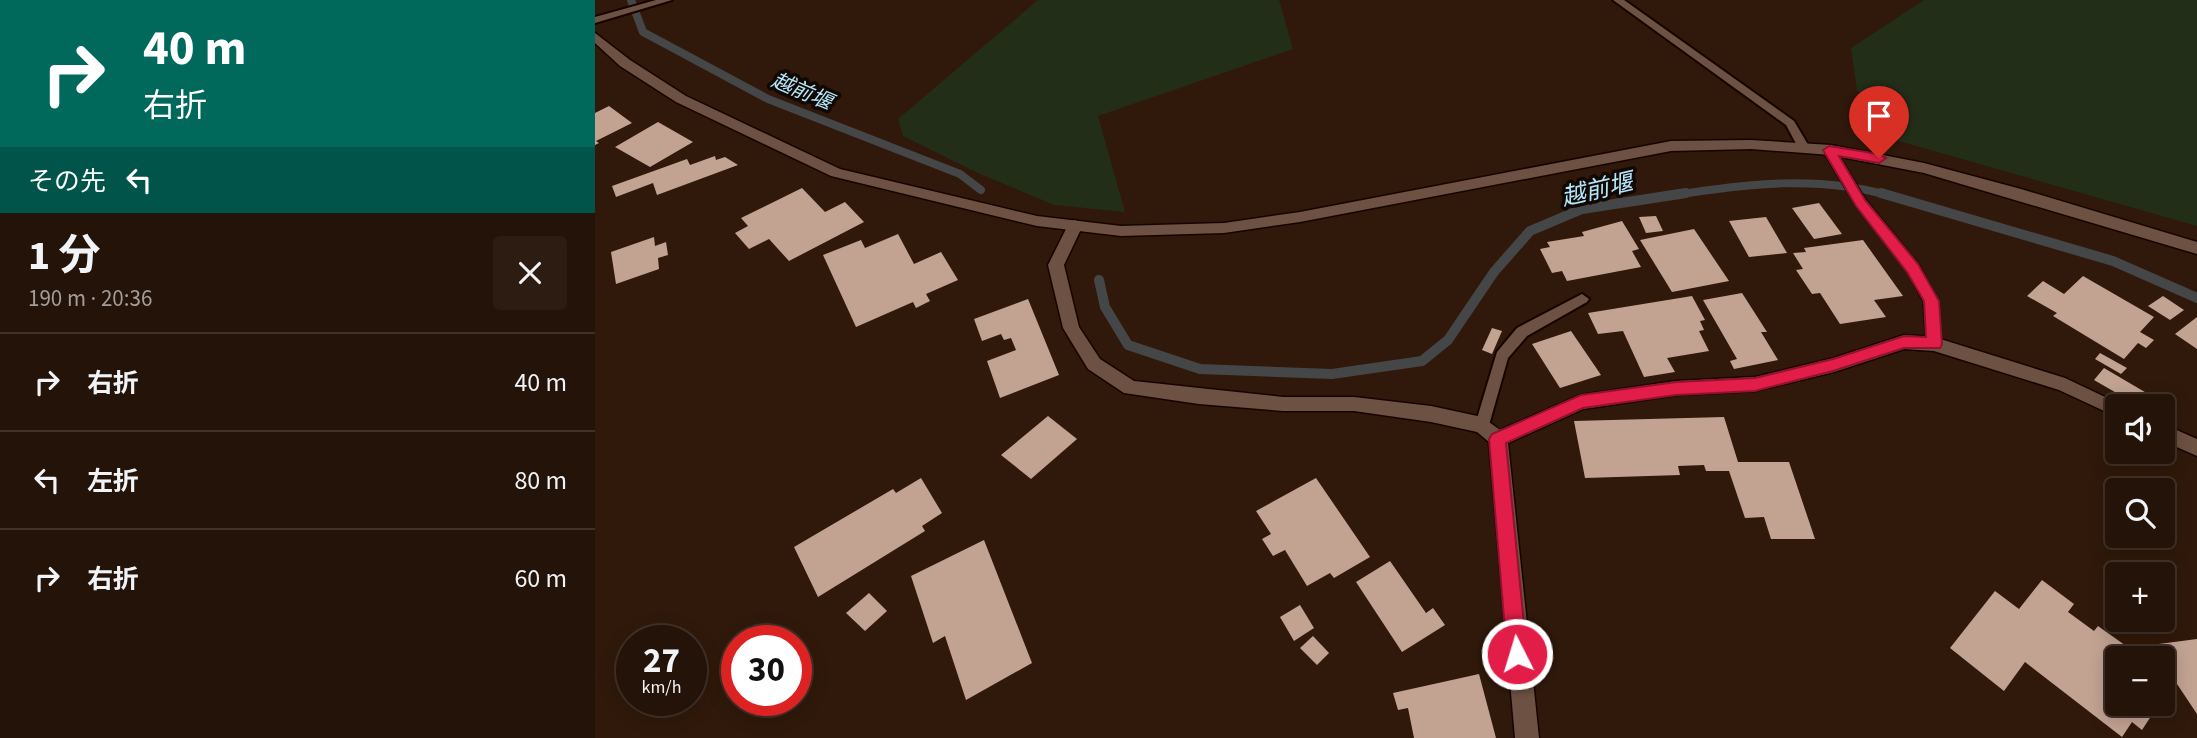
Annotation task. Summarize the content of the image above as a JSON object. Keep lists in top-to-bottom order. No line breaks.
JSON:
{"water":["越前堰"],"page":{"turn":["40 m","右折"],"then":"その先","heading":["1 分","190 m · 20:36"],"list":[{"name":"右折","value":"40 m"},{"name":"左折","value":"80 m"},{"name":"右折","value":"60 m"}],"map_buttons":["+","−"],"speed":"27 km/h","limit":"30"}}
